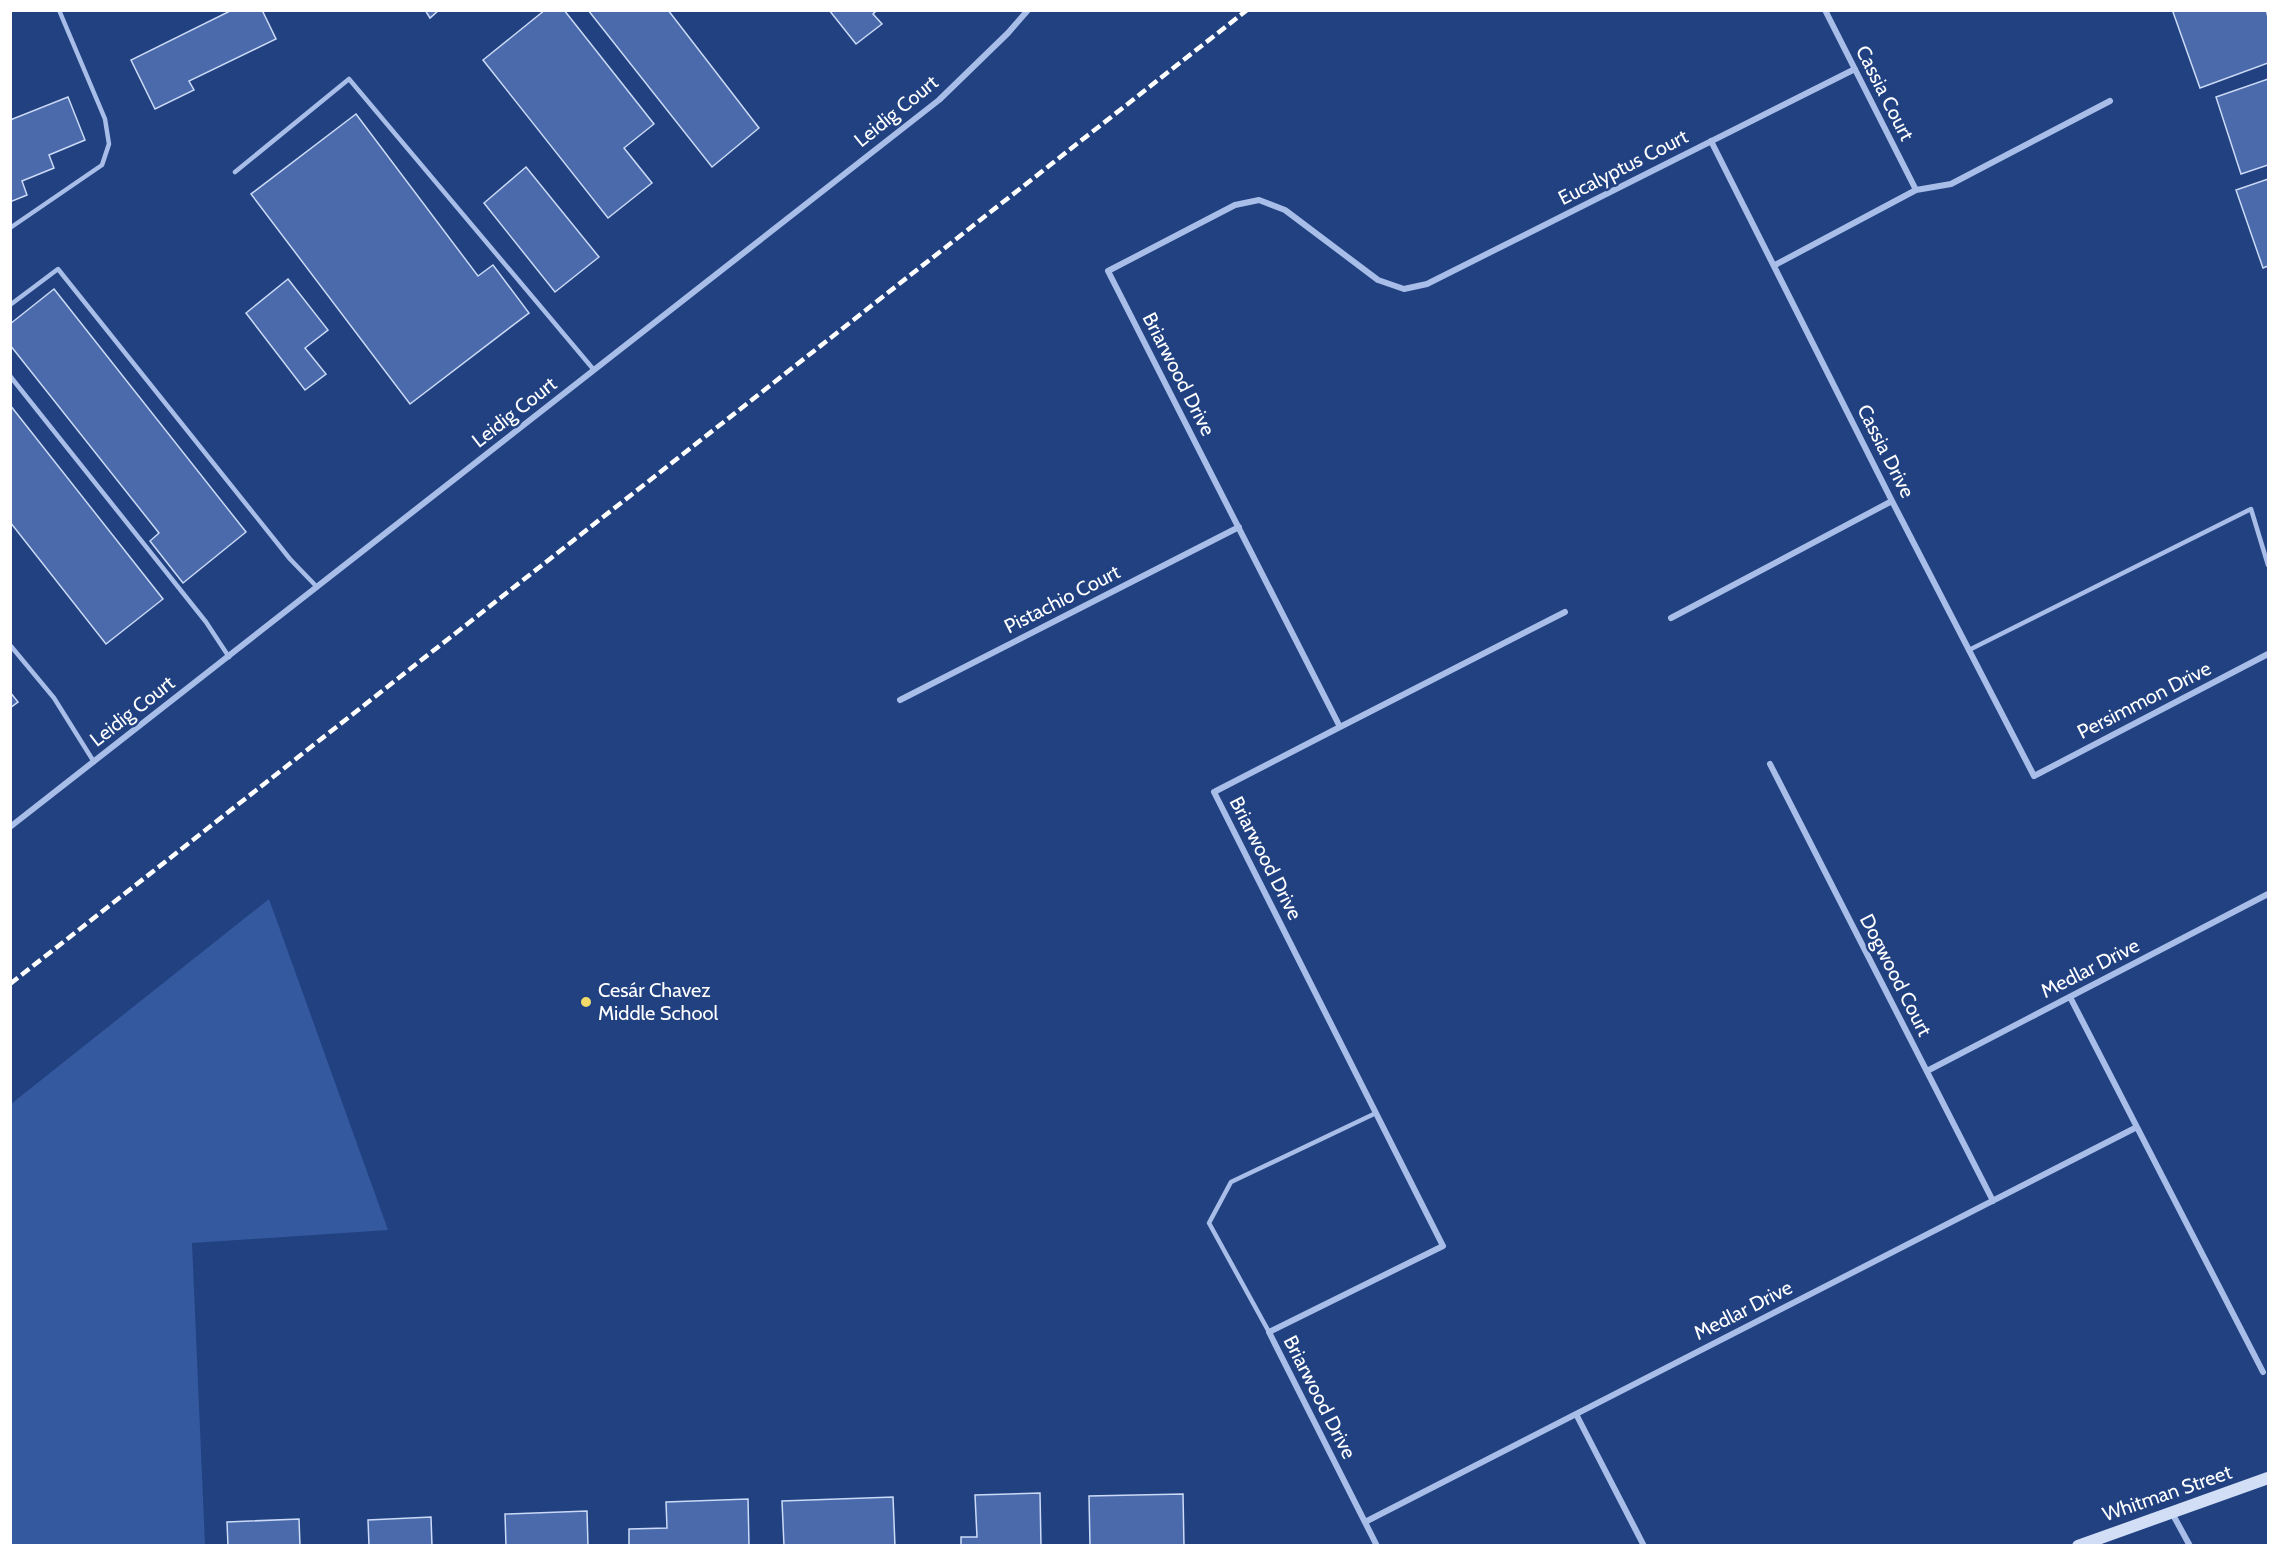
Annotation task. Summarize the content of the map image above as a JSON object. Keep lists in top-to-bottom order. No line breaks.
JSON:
{"streets":{"street":["Cassia Court","Leidig Court","Eucalyptus Court","Briarwood Drive","Cassia Drive","Pistachio Court","Persimmon Drive","Medlar Drive","Dogwood Court","Whitman Street"]},"crossings":[["Cassia Court","Eucalyptus Court"],["Eucalyptus Court","Briarwood Drive"],["Eucalyptus Court","Cassia Drive"],["Briarwood Drive","Pistachio Court"],["Briarwood Drive","Medlar Drive"],["Cassia Drive","Persimmon Drive"],["Medlar Drive","Dogwood Court"]],"places":["Cesár Chavez Middle School"]}
